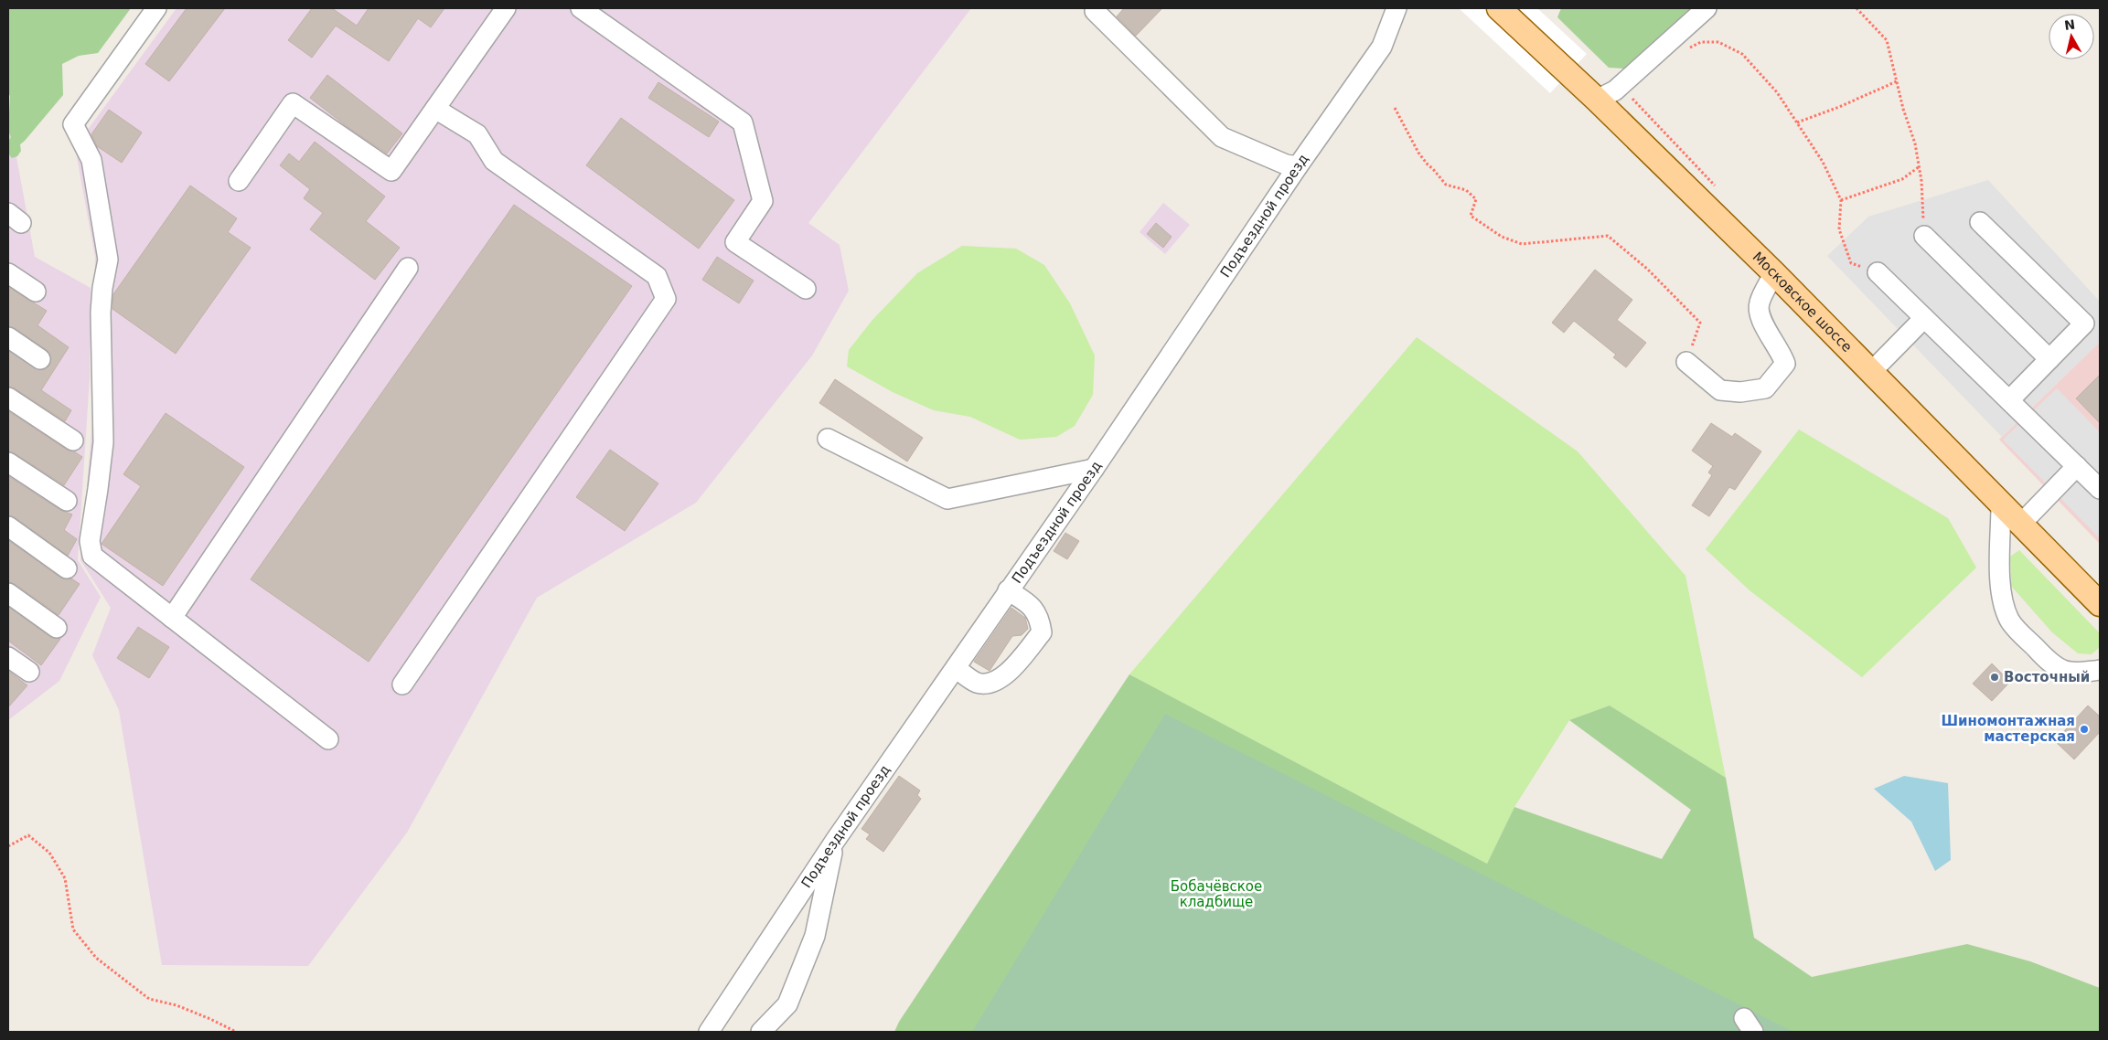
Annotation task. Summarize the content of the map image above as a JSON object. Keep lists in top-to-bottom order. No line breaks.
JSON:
{"streets":{"main road":["Московское шоссе"],"street":["Подъездной проезд"]},"parks":["Бобачёвское кладбище"],"places":["Восточный","Шиномонтажная мастерская"],"north":"top"}
